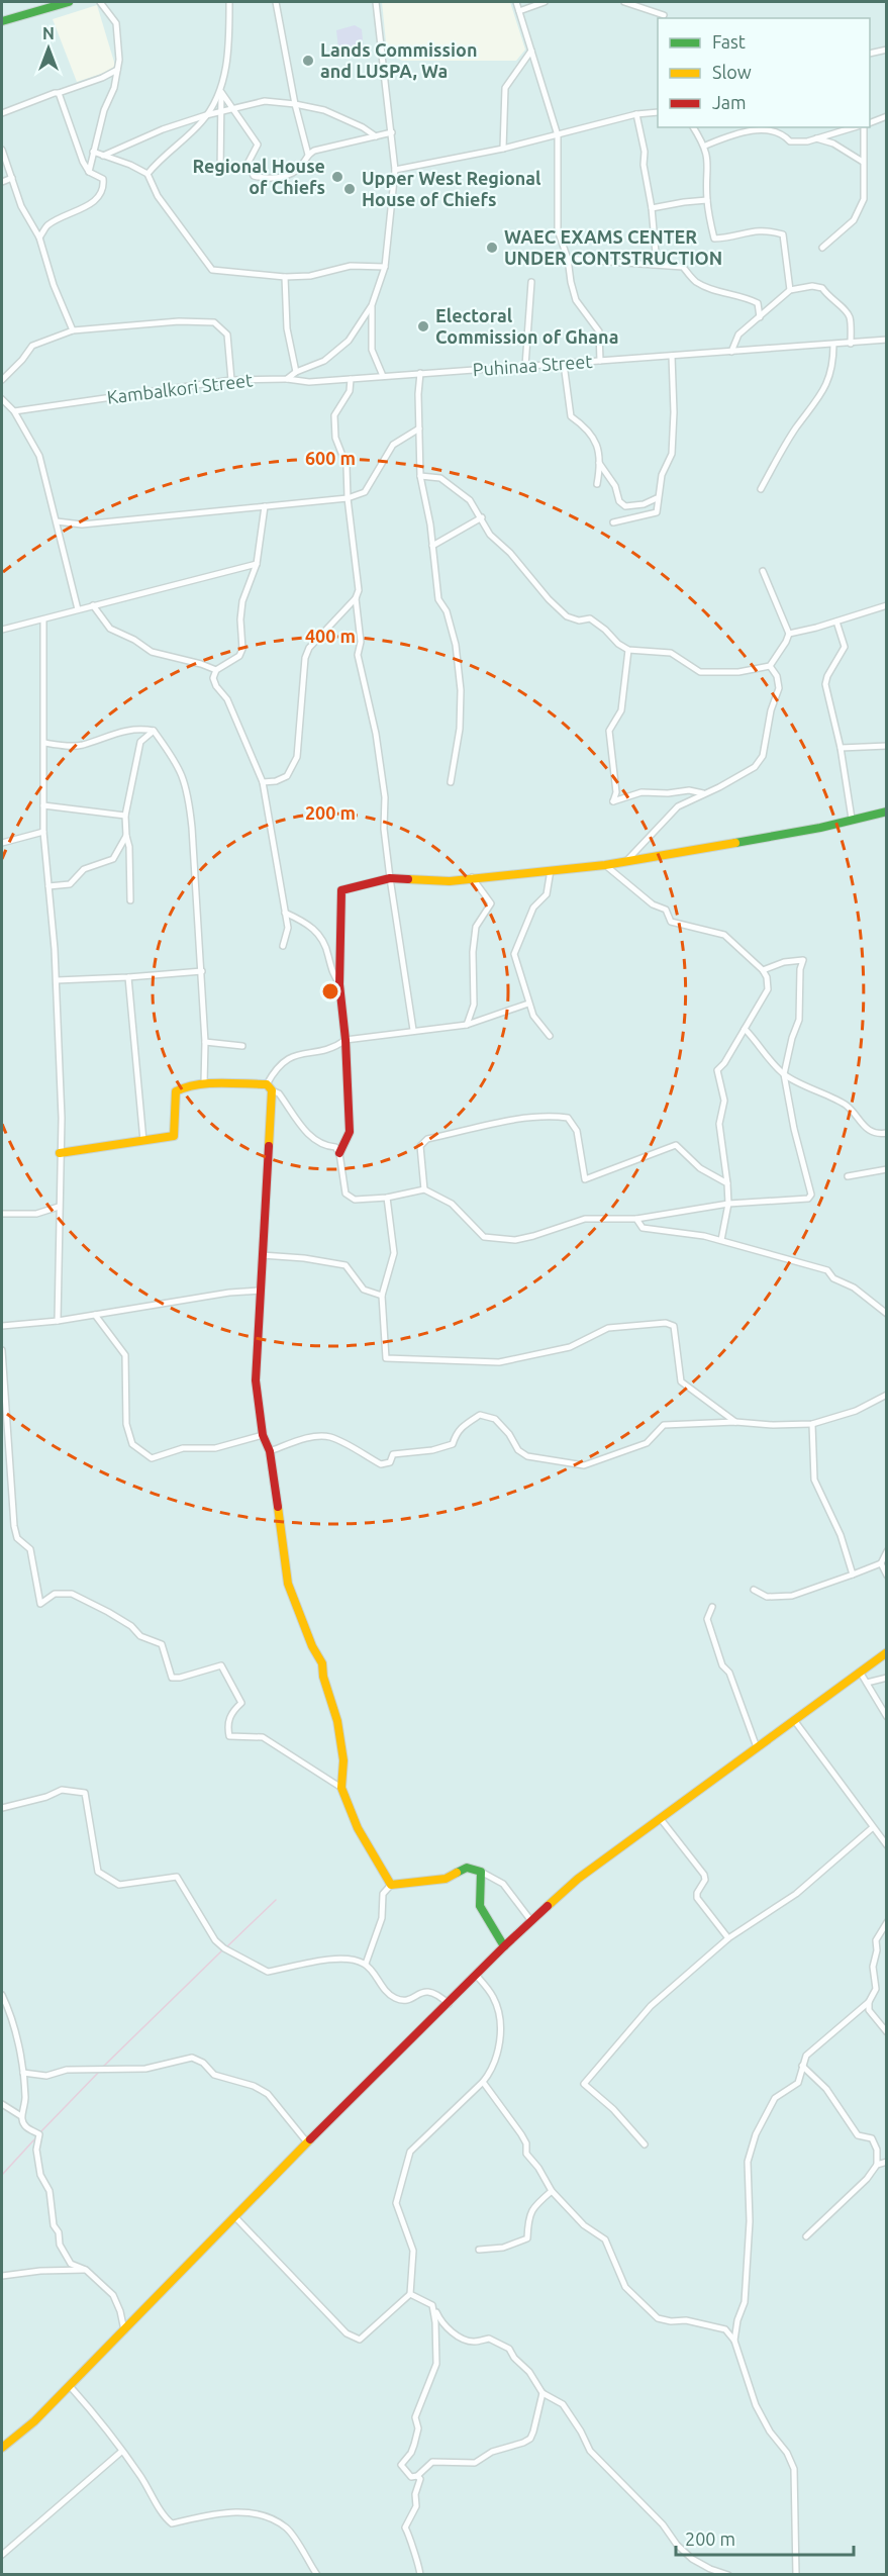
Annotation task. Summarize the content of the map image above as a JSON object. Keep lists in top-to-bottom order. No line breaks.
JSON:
{"streets":{"street":["Puhinaa Street","Kambalkori Street"]},"crossings":[["Puhinaa Street","Kambalkori Street"]],"places":["Lands Commission and LUSPA, Wa","Regional House of Chiefs","Upper West Regional House of Chiefs","WAEC EXAMS CENTER UNDER CONTSTRUCTION","Electoral Commission of Ghana"],"legend":["Fast","Slow","Jam"],"scale_bar":"200 m","north":"top","rings":["600 m","400 m","200 m"]}
